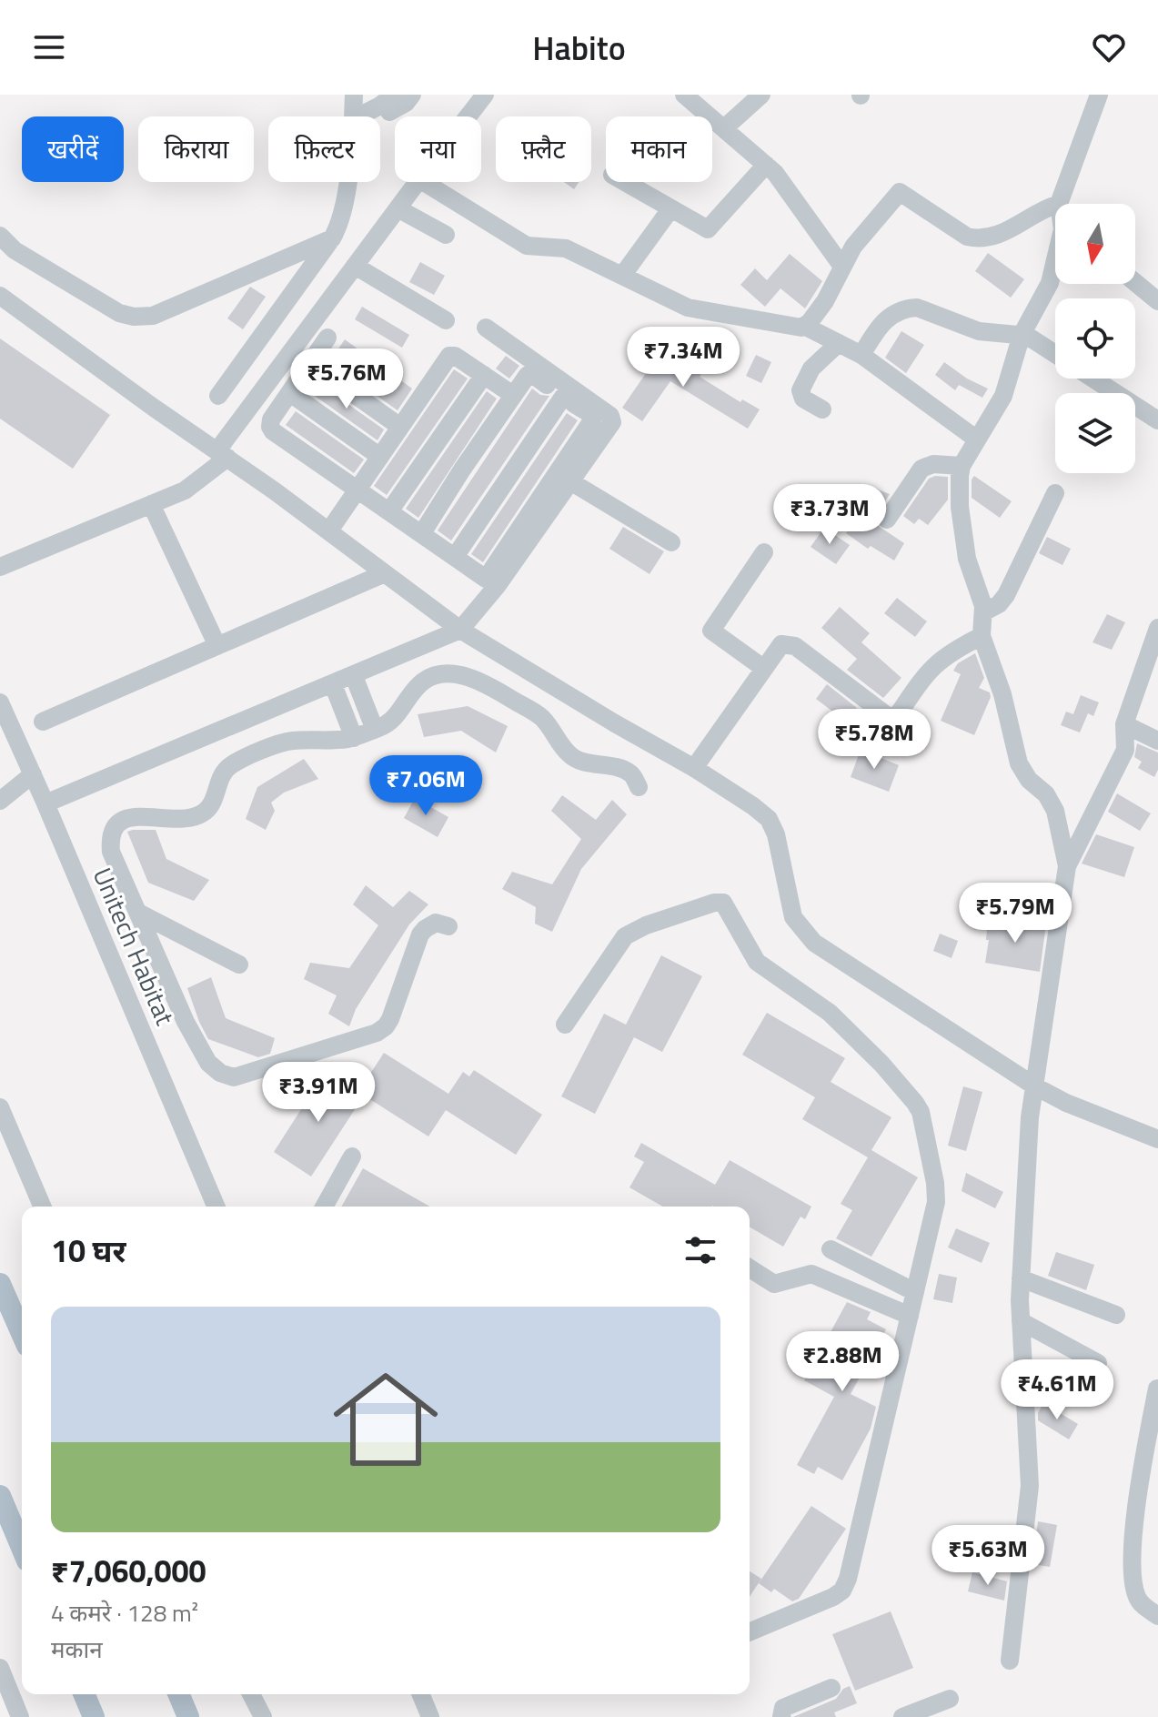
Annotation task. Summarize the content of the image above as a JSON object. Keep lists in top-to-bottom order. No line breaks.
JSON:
{"streets":{"street":["Unitech Habitat"]},"north":"bottom","page":{"header":"Habito","chip":["खरीदें","किराया","फ़िल्टर","नया","फ़्लैट","मकान"],"price":["₹7.34M","₹5.76M","₹3.73M","₹5.78M","₹7.06M","₹5.79M","₹3.91M","₹2.88M","₹4.61M","₹5.63M"],"heading":"10 घर","list":[{"name":"₹7,060,000","note":"4 कमरे · 128 m² · मकान"}]}}
